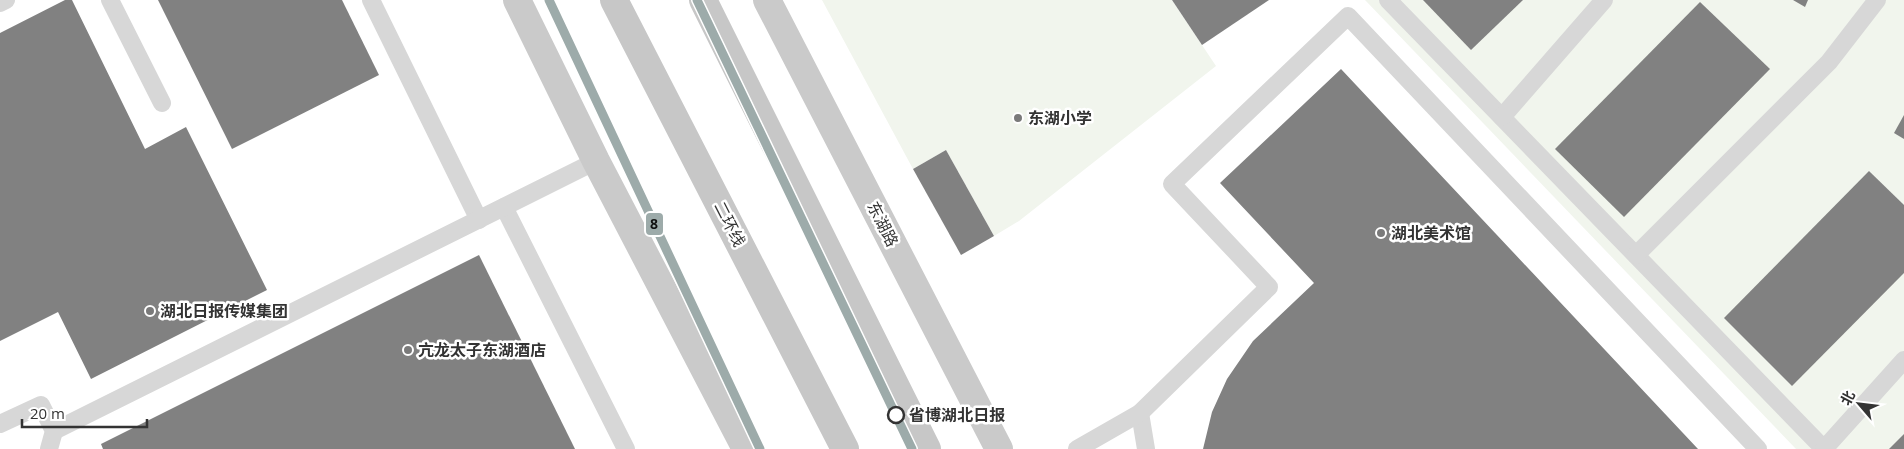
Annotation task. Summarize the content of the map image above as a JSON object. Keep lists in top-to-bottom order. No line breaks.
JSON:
{"streets":{"highway":["二环线"],"main road":["东湖路"]},"places":["东湖小学","湖北美术馆","湖北日报传媒集团","亢龙太子东湖酒店","省博湖北日报"],"lines":["transit line 8"],"scale_bar":"20 m","north":"top left"}
